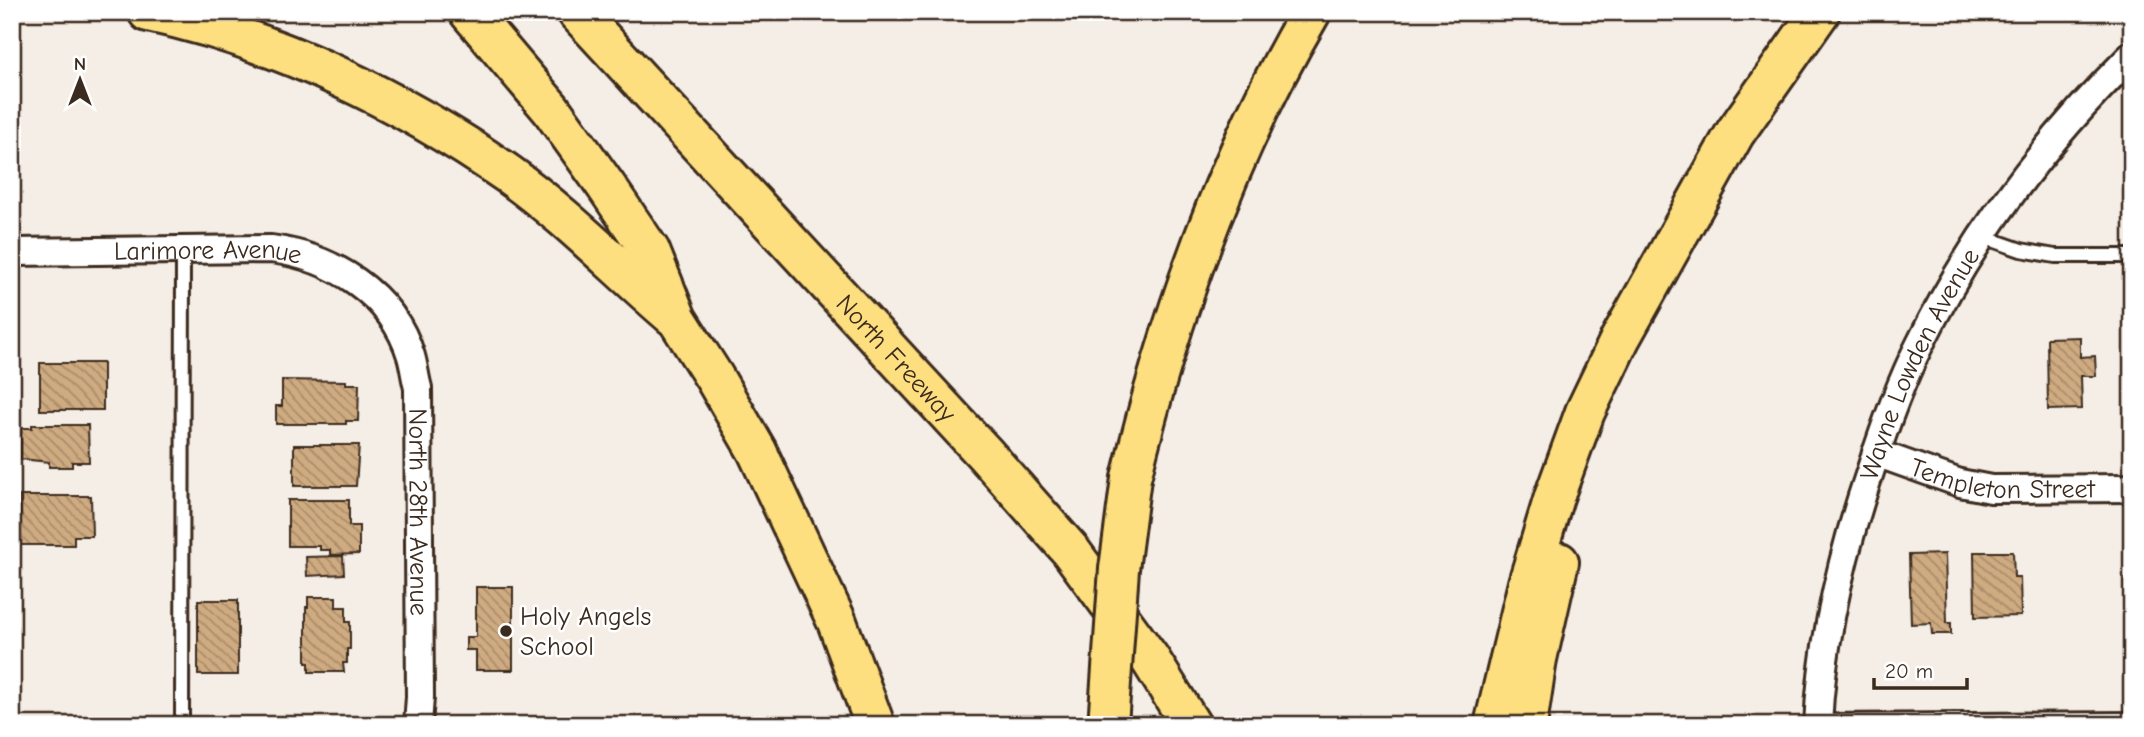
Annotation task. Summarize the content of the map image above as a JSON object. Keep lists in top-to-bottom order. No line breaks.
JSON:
{"streets":{"highway":["North Freeway"],"street":["Larimore Avenue","Wayne Lowden Avenue","Templeton Street","North 28th Avenue"]},"crossings":[["Larimore Avenue","North 28th Avenue"],["Wayne Lowden Avenue","Templeton Street"]],"places":["Holy Angels School"],"scale_bar":"20 m","north":"top"}
